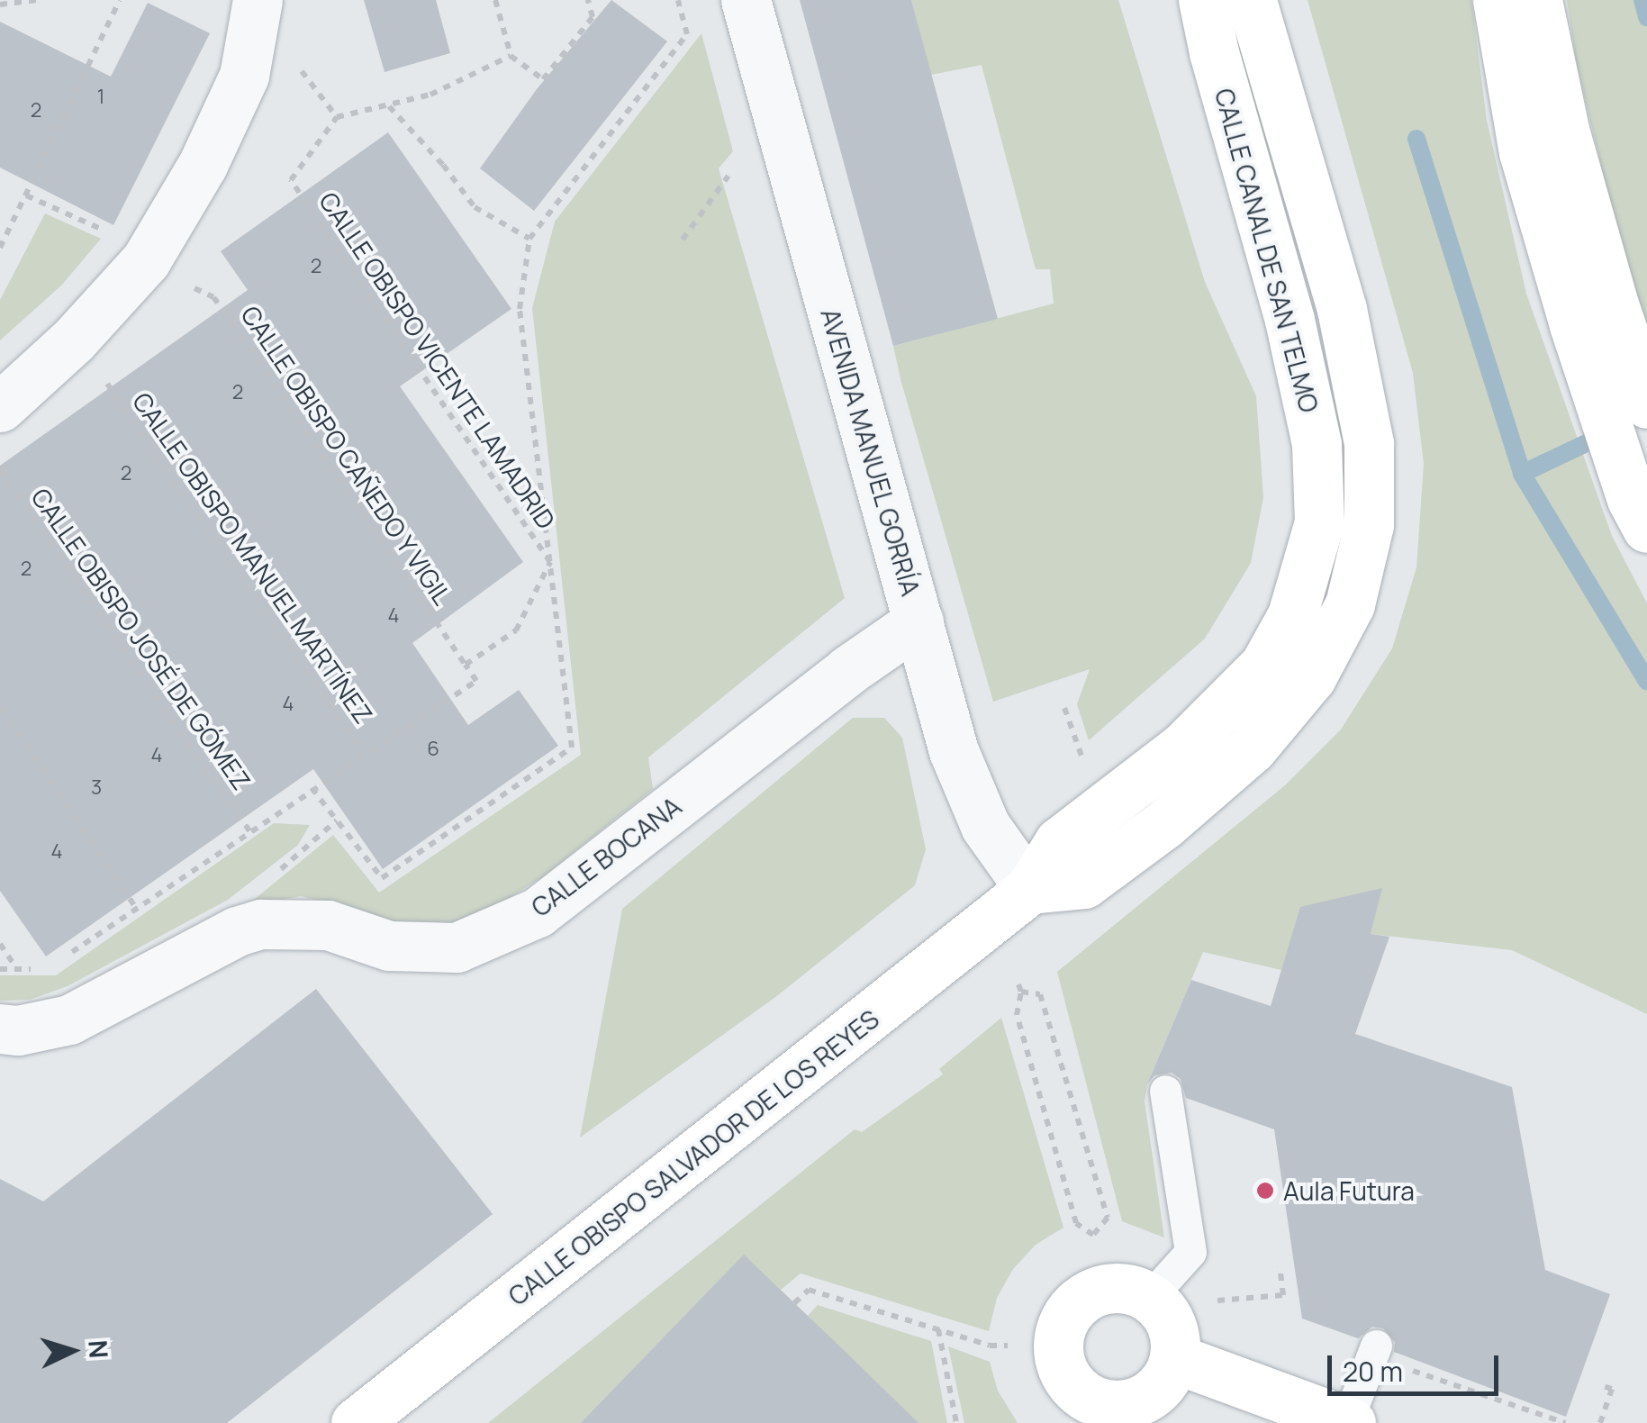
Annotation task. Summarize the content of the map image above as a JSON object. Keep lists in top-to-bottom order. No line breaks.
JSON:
{"streets":{"main road":["CALLE CANAL DE SAN TELMO","CALLE OBISPO SALVADOR DE LOS REYES"],"street":["AVENIDA MANUEL GORRÍA","CALLE BOCANA"],"path":["CALLE OBISPO VICENTE LAMADRID","CALLE OBISPO CAÑEDO Y VIGIL","CALLE OBISPO MANUEL MARTÍNEZ","CALLE OBISPO JOSÉ DE GÓMEZ"]},"crossings":[["CALLE CANAL DE SAN TELMO","AVENIDA MANUEL GORRÍA"],["CALLE CANAL DE SAN TELMO","CALLE OBISPO SALVADOR DE LOS REYES"],["AVENIDA MANUEL GORRÍA","CALLE BOCANA"],["AVENIDA MANUEL GORRÍA","CALLE OBISPO SALVADOR DE LOS REYES"]],"places":["Aula Futura"],"house_numbers":["1","2","2","2","2","2","4","4","6","4","3","4"],"scale_bar":"20 m","north":"right"}
